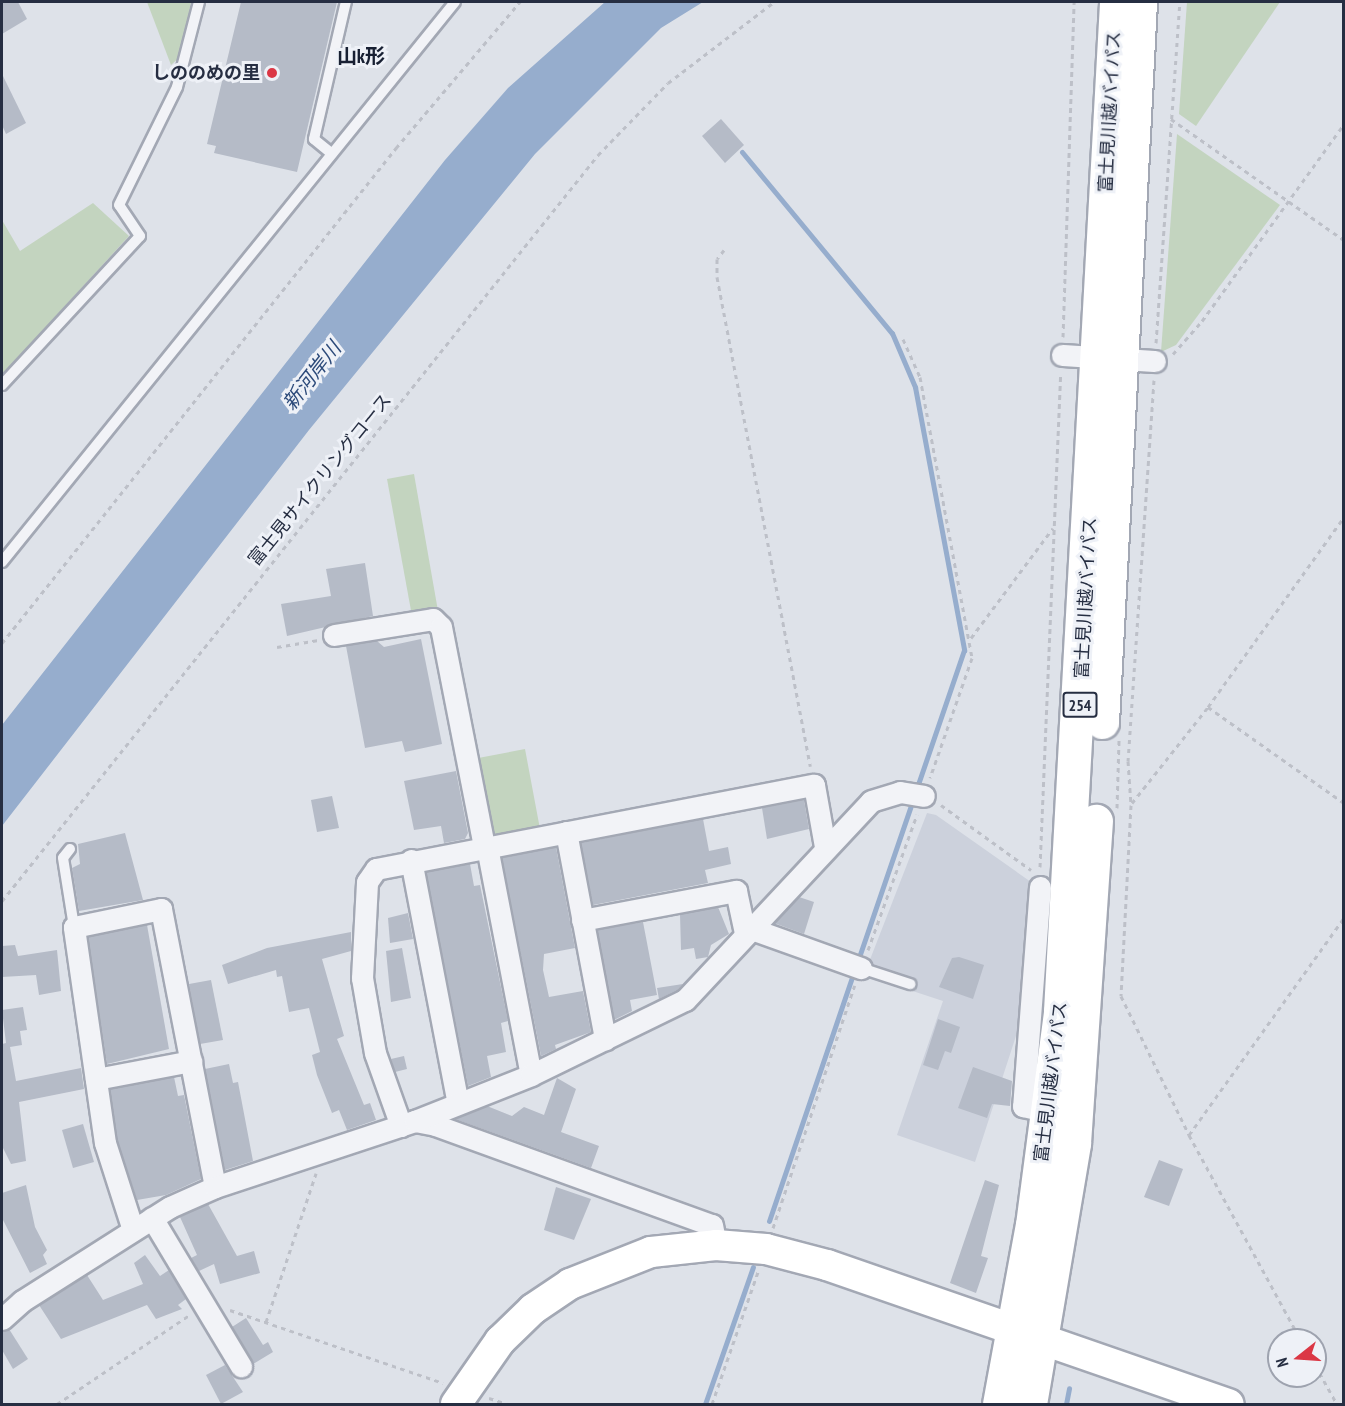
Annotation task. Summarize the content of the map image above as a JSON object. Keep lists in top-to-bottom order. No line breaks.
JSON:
{"streets":{"highway":["富士見川越バイパス","254"],"path":["富士見サイクリングコース"]},"districts":["山k形"],"water":["新河岸川"],"places":["しののめの里"],"north":"left"}
